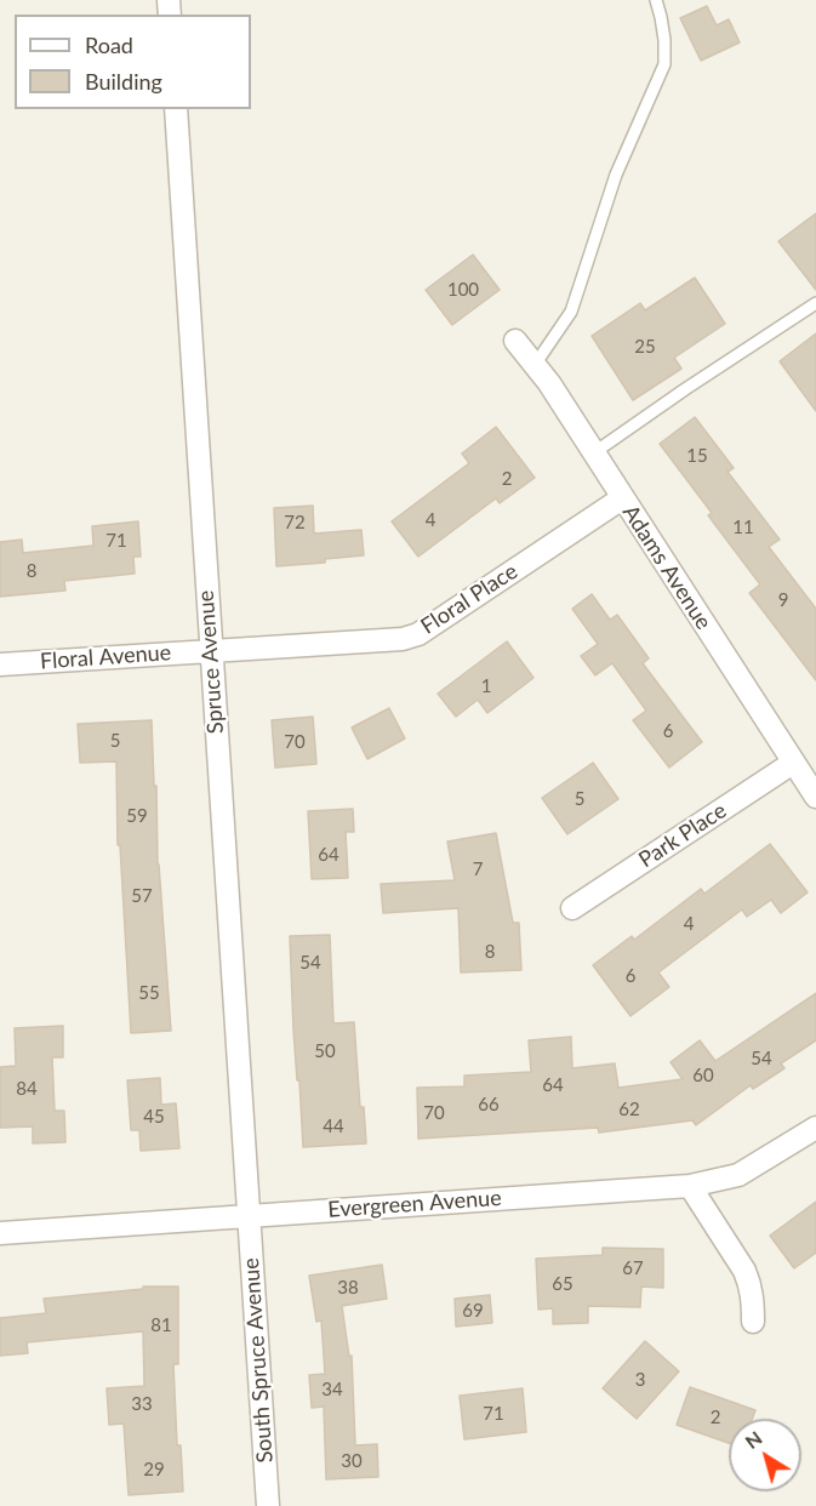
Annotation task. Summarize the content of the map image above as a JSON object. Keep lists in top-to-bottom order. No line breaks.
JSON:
{"streets":{"street":["Adams Avenue","Floral Place","Floral Avenue","Spruce Avenue","Park Place","Evergreen Avenue","South Spruce Avenue"]},"crossings":[["Adams Avenue","Floral Place"],["Adams Avenue","Park Place"],["Floral Place","Floral Avenue"],["Floral Place","Spruce Avenue"],["Floral Avenue","Spruce Avenue"],["Spruce Avenue","Evergreen Avenue"],["Spruce Avenue","South Spruce Avenue"],["Evergreen Avenue","South Spruce Avenue"]],"house_numbers":["100","25","15","2","4","72","11","71","8","9","1","6","5","70","5","59","64","7","57","4","8","54","6","55","50","54","60","64","84","66","62","70","45","44","67","65","38","69","81","3","34","33","71","2","30","29"],"legend":["Road","Building"],"north":"top left"}
